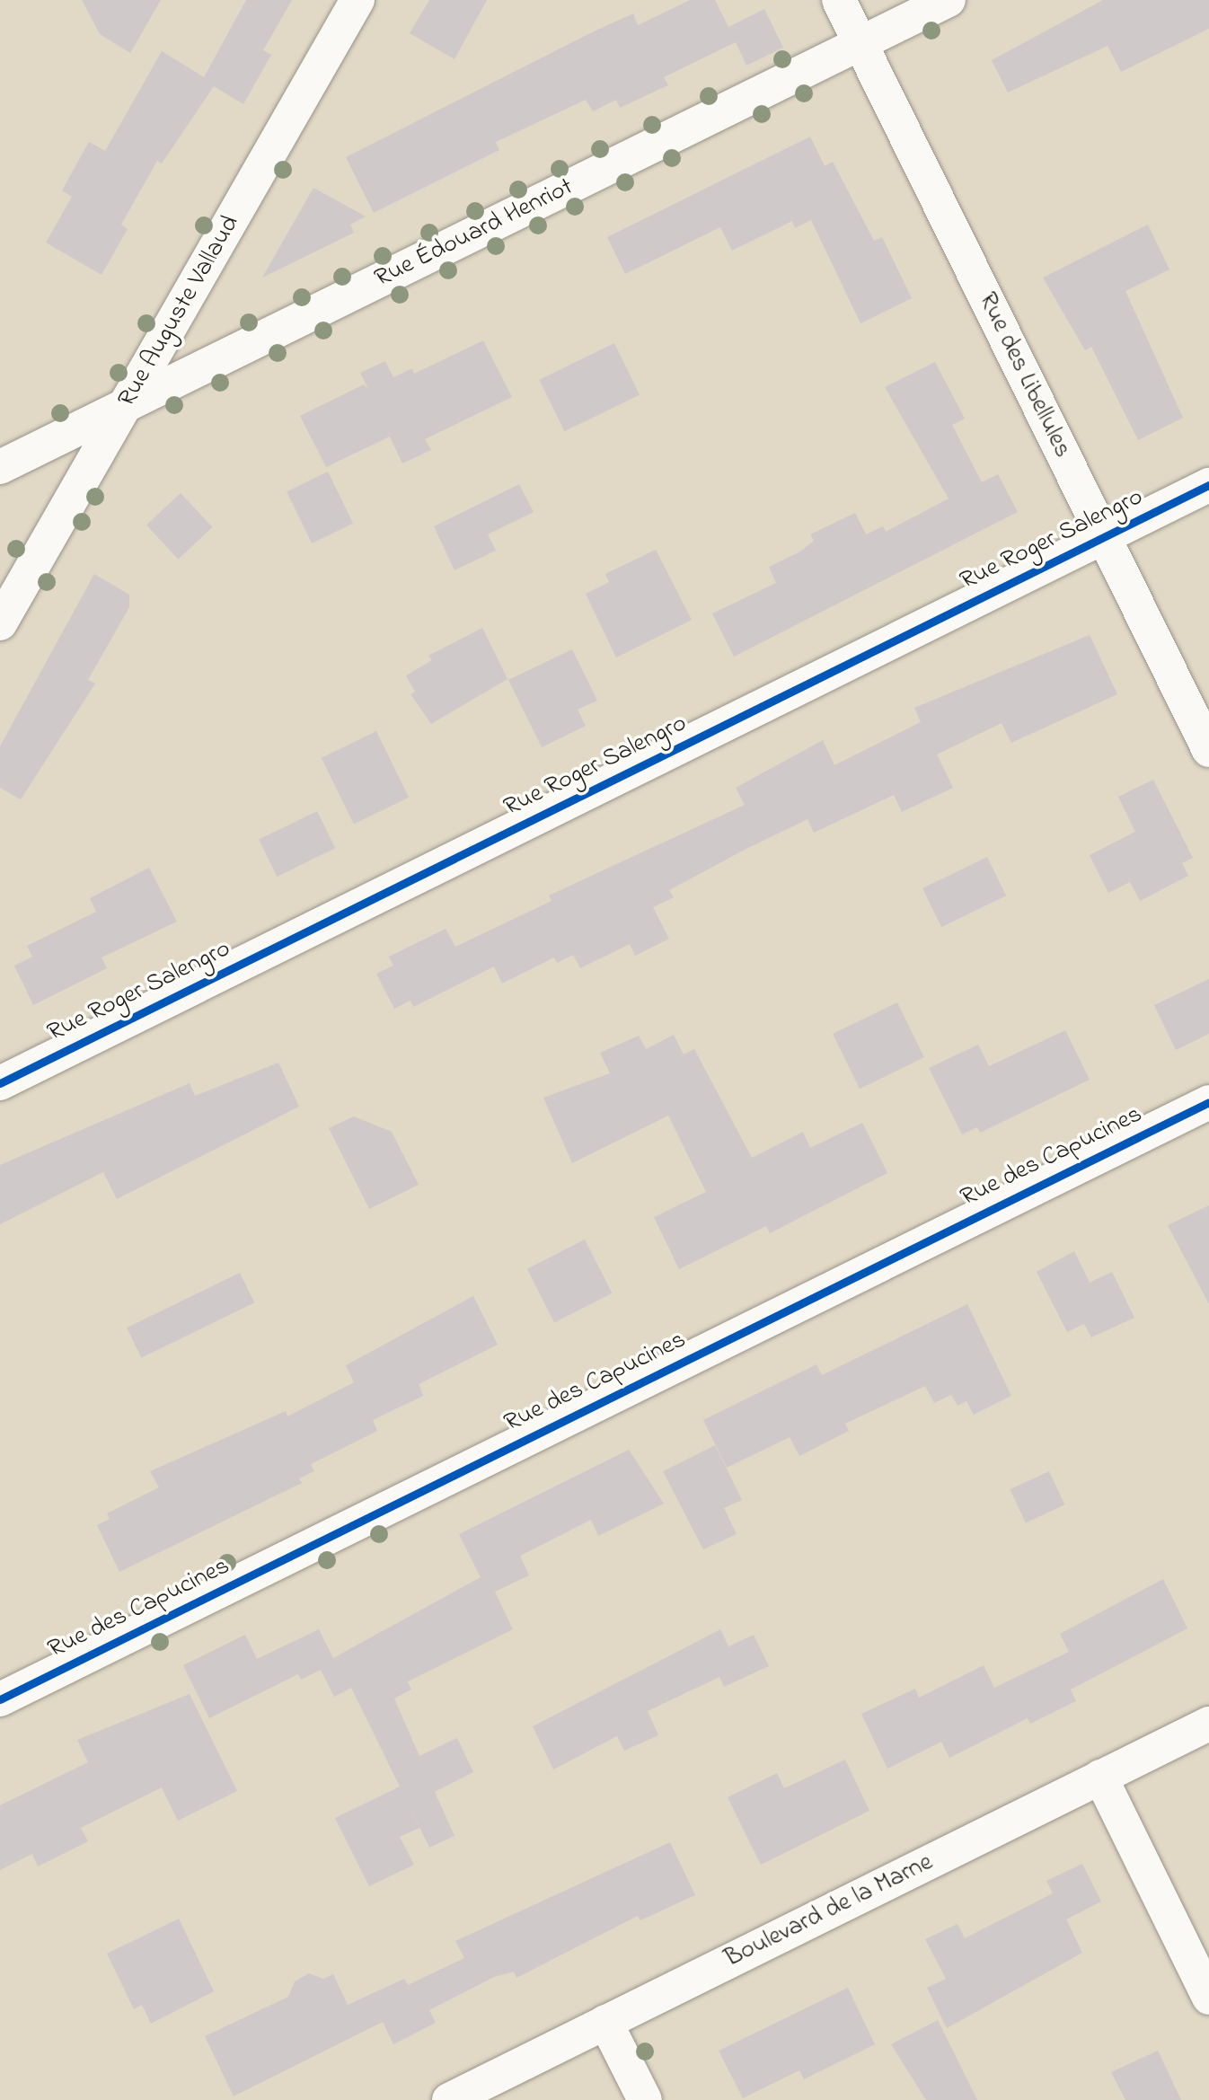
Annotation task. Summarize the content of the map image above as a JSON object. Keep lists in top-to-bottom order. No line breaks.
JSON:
{"streets":{"street":["Rue Édouard Henriot","Rue Auguste Vallaud","Rue des Libellules","Rue Roger Salengro","Rue des Capucines","Boulevard de la Marne"]},"crossings":[["Rue Édouard Henriot","Rue Auguste Vallaud"],["Rue Édouard Henriot","Rue des Libellules"],["Rue des Libellules","Rue Roger Salengro"]]}
